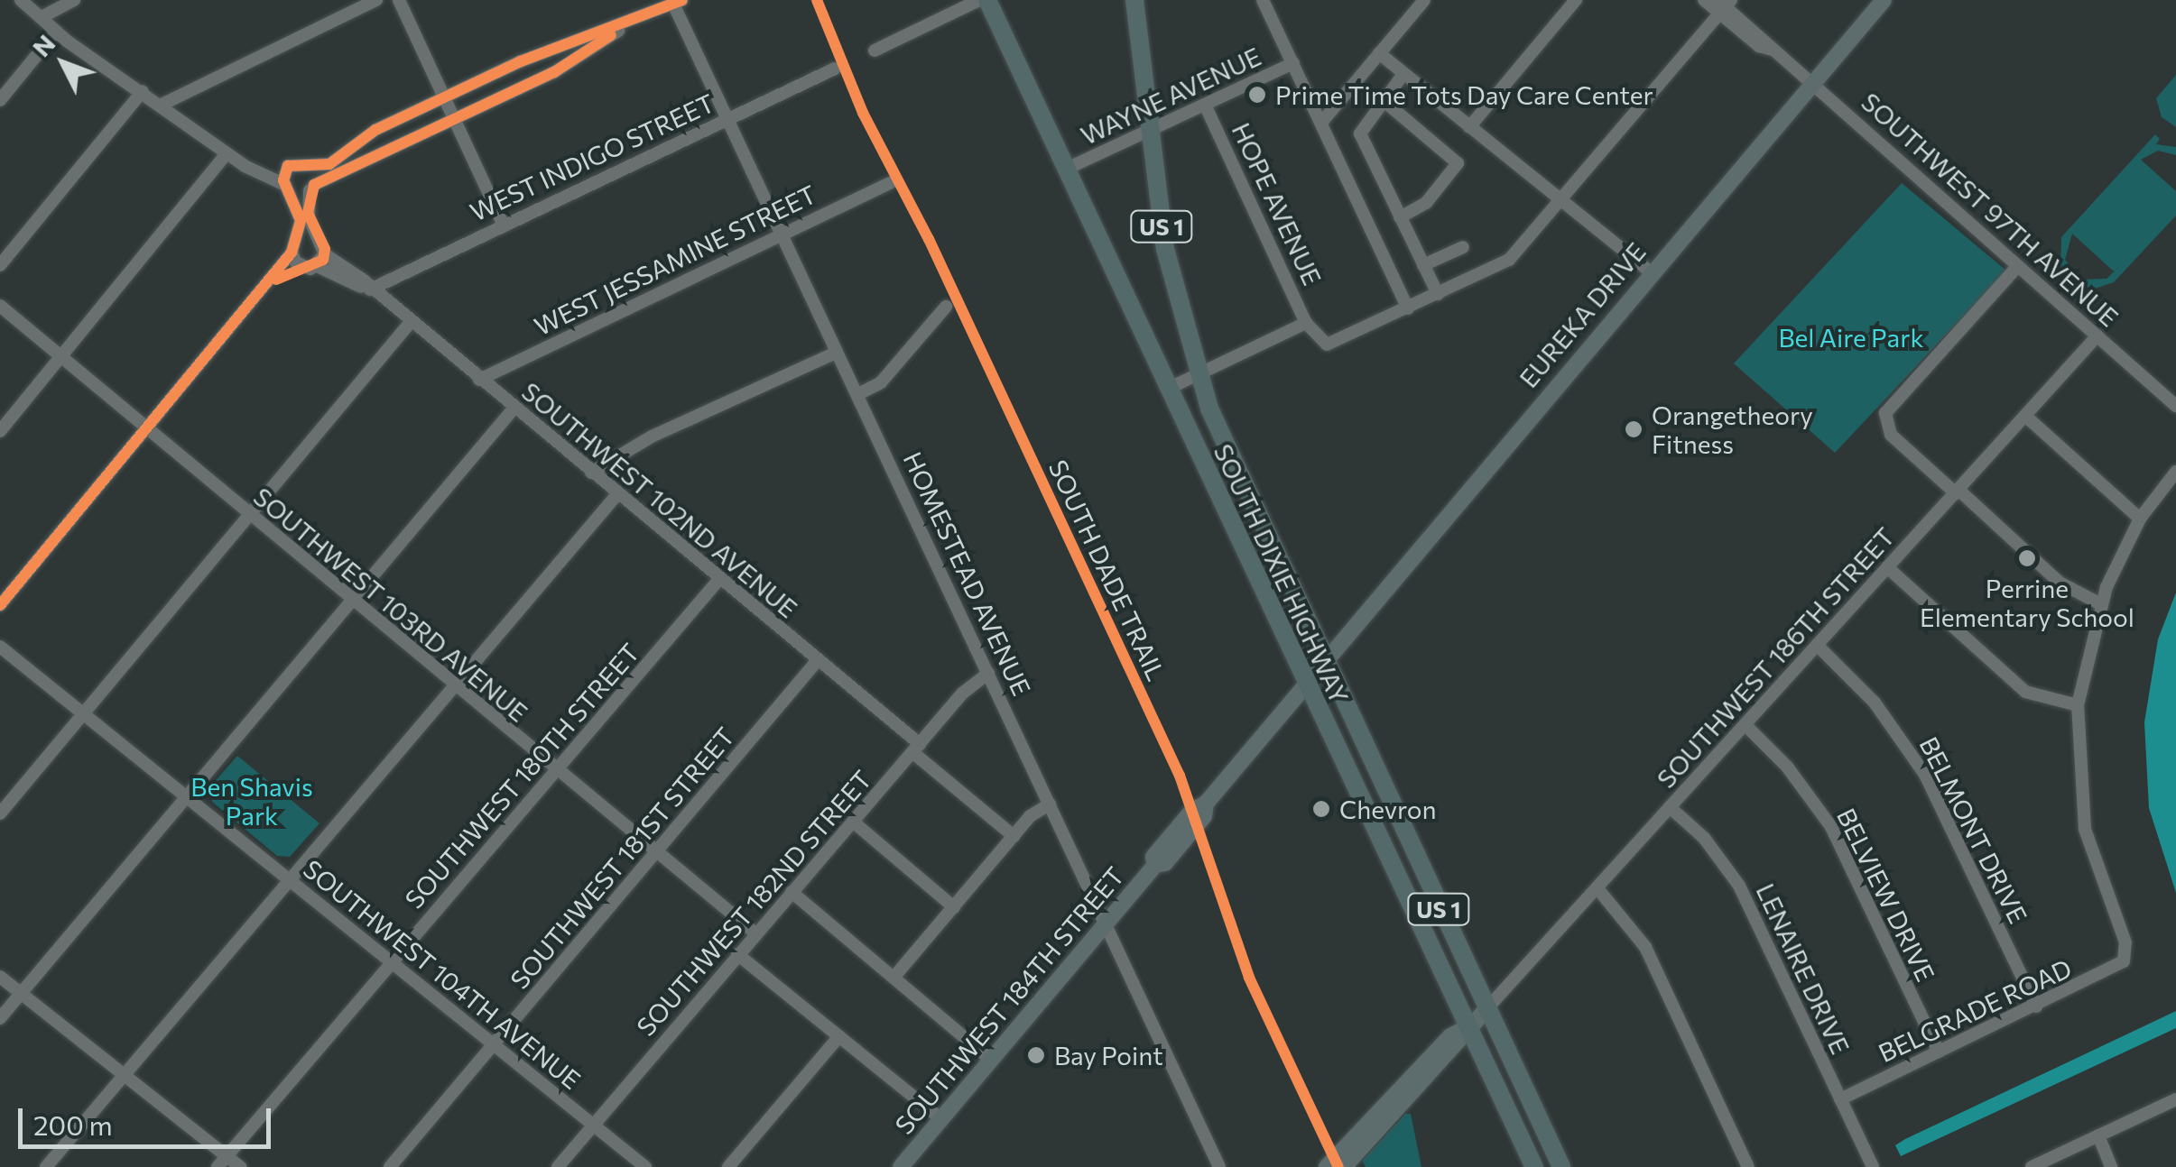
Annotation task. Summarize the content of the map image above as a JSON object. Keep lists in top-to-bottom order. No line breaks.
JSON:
{"streets":{"highway":["US 1","SOUTH DIXIE HIGHWAY"],"main road":["EUREKA DRIVE","SOUTHWEST 184TH STREET"],"street":["WAYNE AVENUE","WEST INDIGO STREET","HOPE AVENUE","SOUTHWEST 97TH AVENUE","WEST JESSAMINE STREET","SOUTHWEST 102ND AVENUE","HOMESTEAD AVENUE","SOUTHWEST 103RD AVENUE","SOUTHWEST 186TH STREET","SOUTHWEST 180TH STREET","BELMONT DRIVE","SOUTHWEST 181ST STREET","BELVIEW DRIVE","SOUTHWEST 182ND STREET","LENAIRE DRIVE","SOUTHWEST 104TH AVENUE","BELGRADE ROAD"],"cycle path":["SOUTH DADE TRAIL"]},"crossings":[["WAYNE AVENUE","HOPE AVENUE"],["WAYNE AVENUE","SOUTH DIXIE HIGHWAY"],["WEST INDIGO STREET","SOUTHWEST 102ND AVENUE"],["WEST INDIGO STREET","HOMESTEAD AVENUE"],["SOUTHWEST 97TH AVENUE","EUREKA DRIVE"],["SOUTHWEST 97TH AVENUE","SOUTHWEST 186TH STREET"],["WEST JESSAMINE STREET","SOUTHWEST 102ND AVENUE"],["WEST JESSAMINE STREET","HOMESTEAD AVENUE"],["EUREKA DRIVE","SOUTH DIXIE HIGHWAY"],["EUREKA DRIVE","SOUTHWEST 184TH STREET"],["SOUTHWEST 102ND AVENUE","SOUTHWEST 180TH STREET"],["SOUTHWEST 102ND AVENUE","SOUTHWEST 181ST STREET"],["SOUTHWEST 102ND AVENUE","SOUTHWEST 182ND STREET"],["HOMESTEAD AVENUE","SOUTHWEST 182ND STREET"],["HOMESTEAD AVENUE","SOUTHWEST 184TH STREET"],["SOUTH DIXIE HIGHWAY","SOUTHWEST 186TH STREET"],["SOUTH DIXIE HIGHWAY","SOUTHWEST 184TH STREET"],["SOUTHWEST 103RD AVENUE","SOUTHWEST 180TH STREET"],["SOUTHWEST 103RD AVENUE","SOUTHWEST 181ST STREET"],["SOUTHWEST 103RD AVENUE","SOUTHWEST 182ND STREET"],["SOUTHWEST 186TH STREET","BELMONT DRIVE"],["SOUTHWEST 186TH STREET","BELVIEW DRIVE"],["SOUTHWEST 186TH STREET","LENAIRE DRIVE"],["SOUTHWEST 180TH STREET","SOUTHWEST 104TH AVENUE"],["BELMONT DRIVE","BELGRADE ROAD"],["SOUTHWEST 181ST STREET","SOUTHWEST 104TH AVENUE"],["BELVIEW DRIVE","BELGRADE ROAD"],["SOUTHWEST 182ND STREET","SOUTHWEST 104TH AVENUE"],["LENAIRE DRIVE","BELGRADE ROAD"]],"parks":["Bel Aire Park","Ben Shavis Park"],"places":["Prime Time Tots Day Care Center","Orangetheory Fitness","Perrine Elementary School","Chevron","Bay Point"],"scale_bar":"200 m","north":"top left"}
